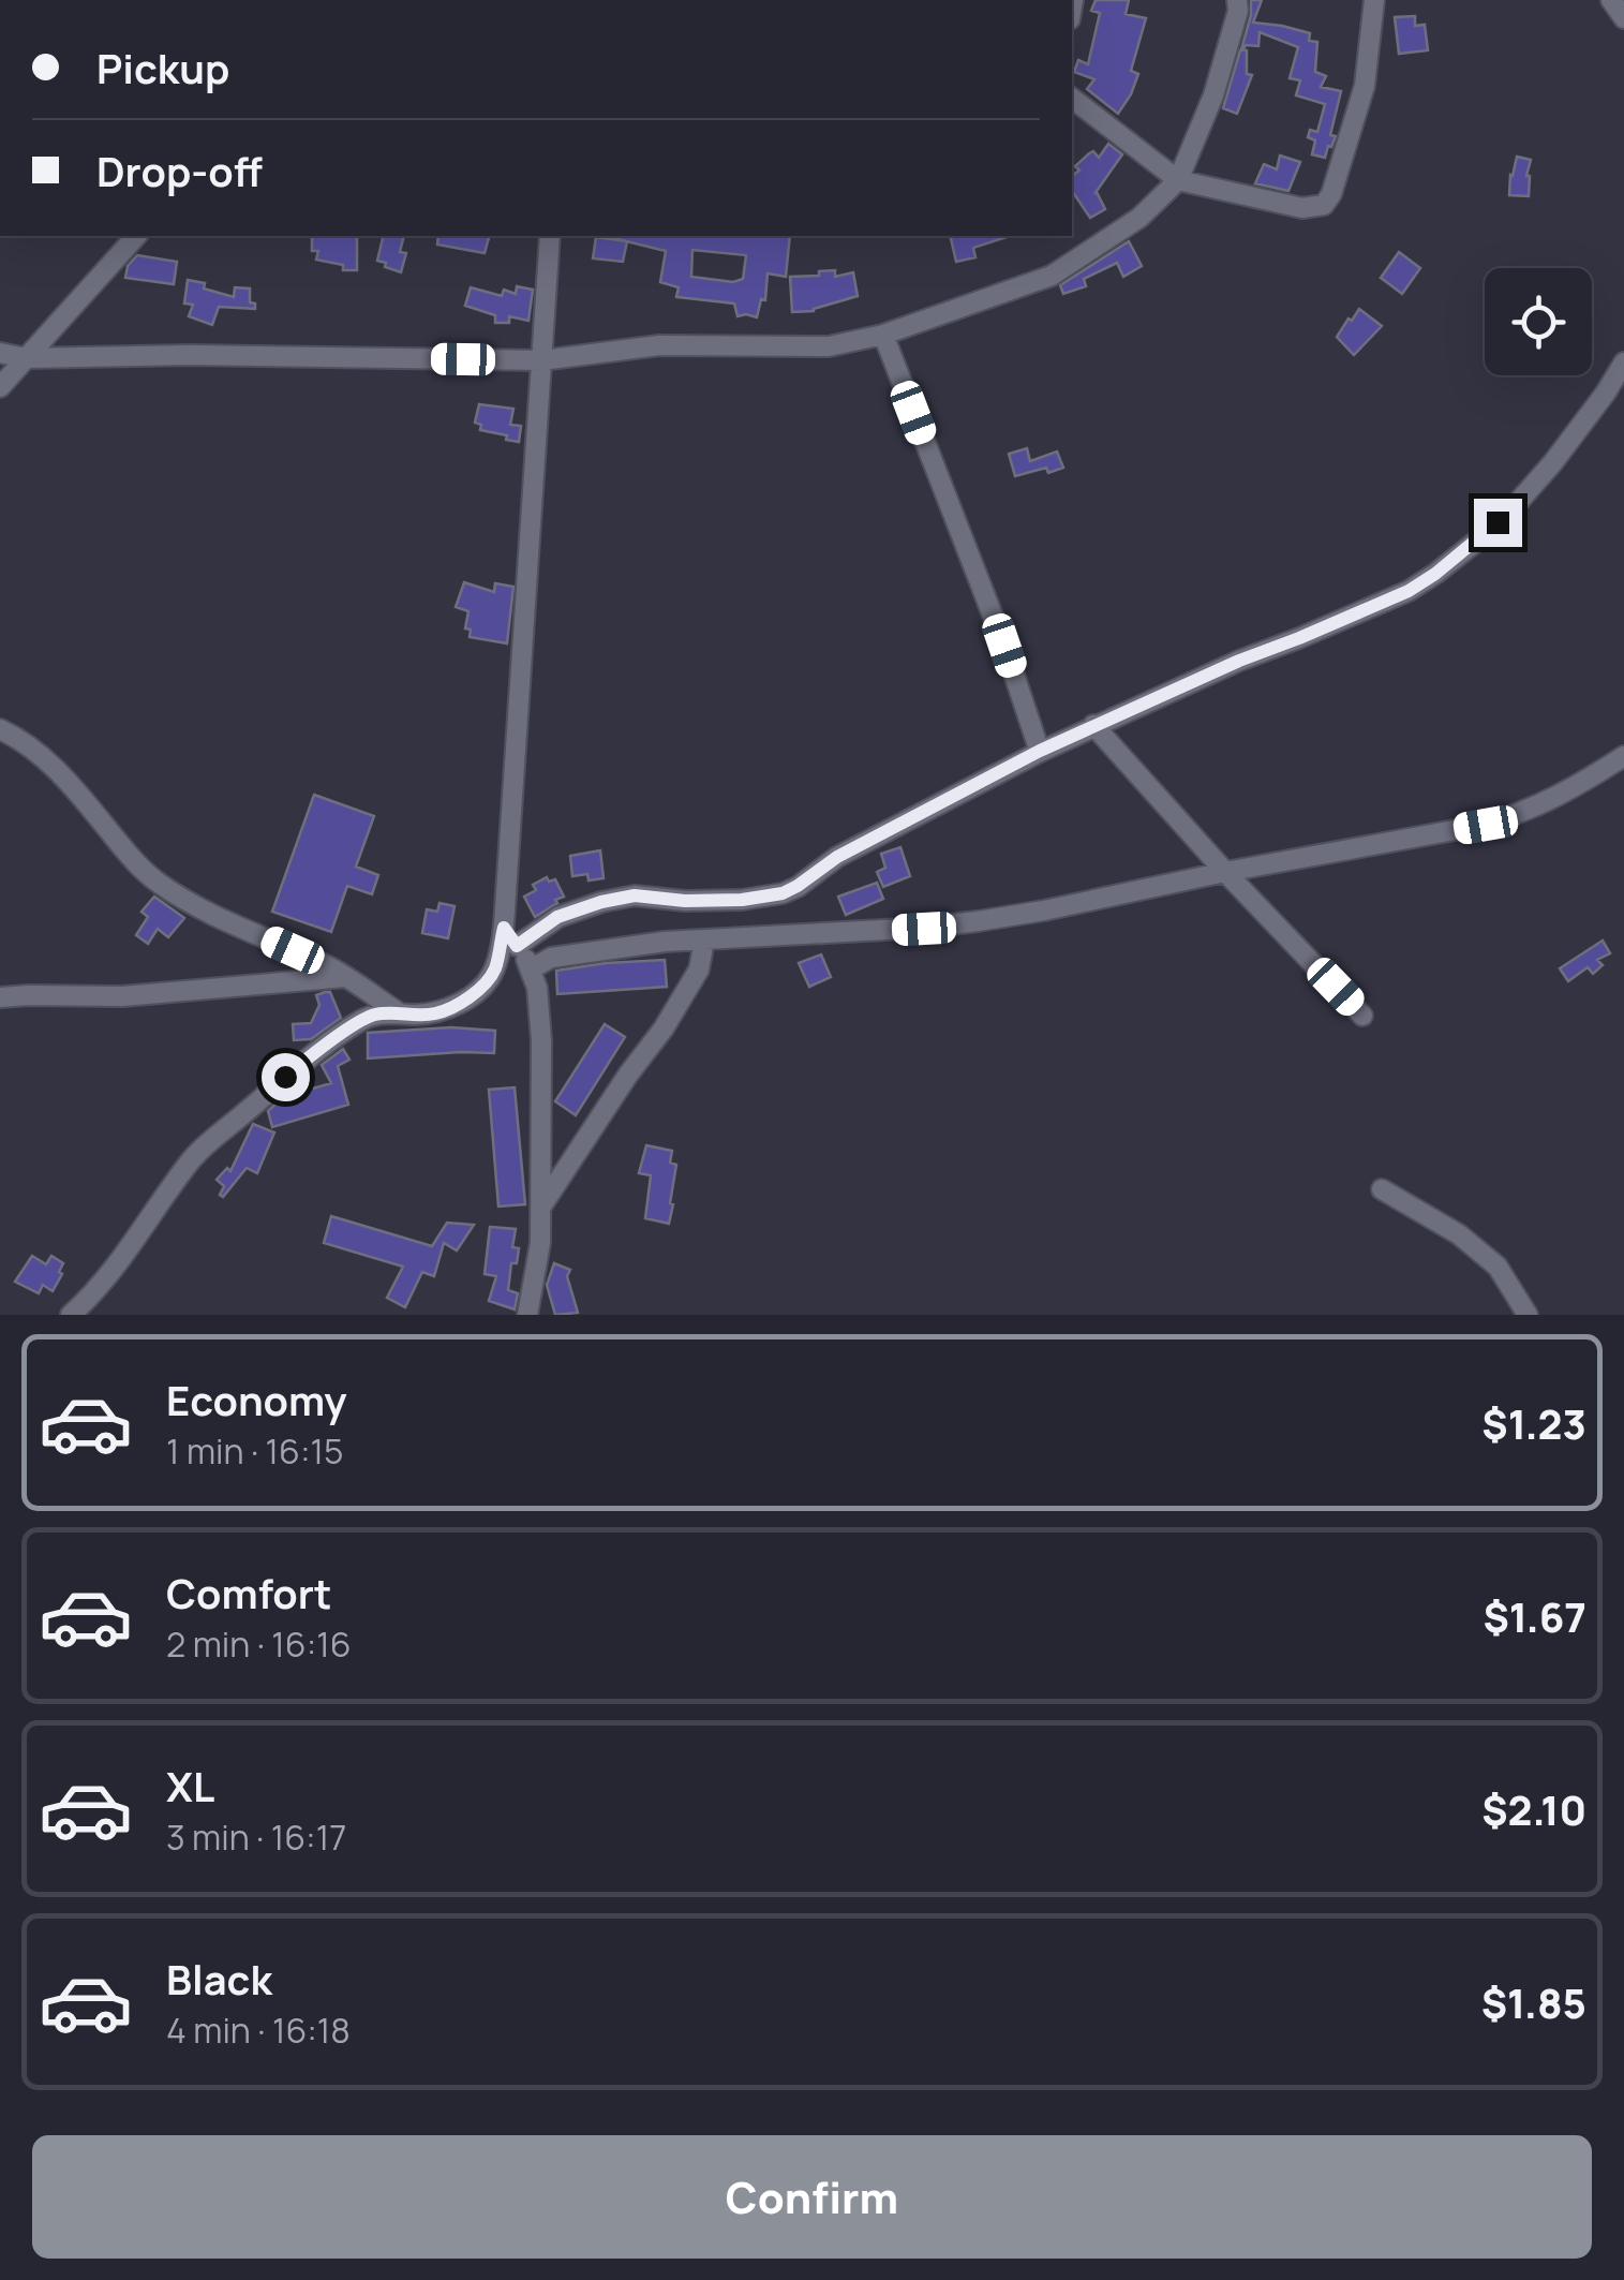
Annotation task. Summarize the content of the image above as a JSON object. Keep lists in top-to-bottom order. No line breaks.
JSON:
{"page":{"banner":["Pickup","Drop-off"],"list":[{"name":"Economy","note":"1 min · 16:15","value":"$1.23"},{"name":"Comfort","note":"2 min · 16:16","value":"$1.67"},{"name":"XL","note":"3 min · 16:17","value":"$2.10"},{"name":"Black","note":"4 min · 16:18","value":"$1.85"}],"buttons":"Confirm"}}
